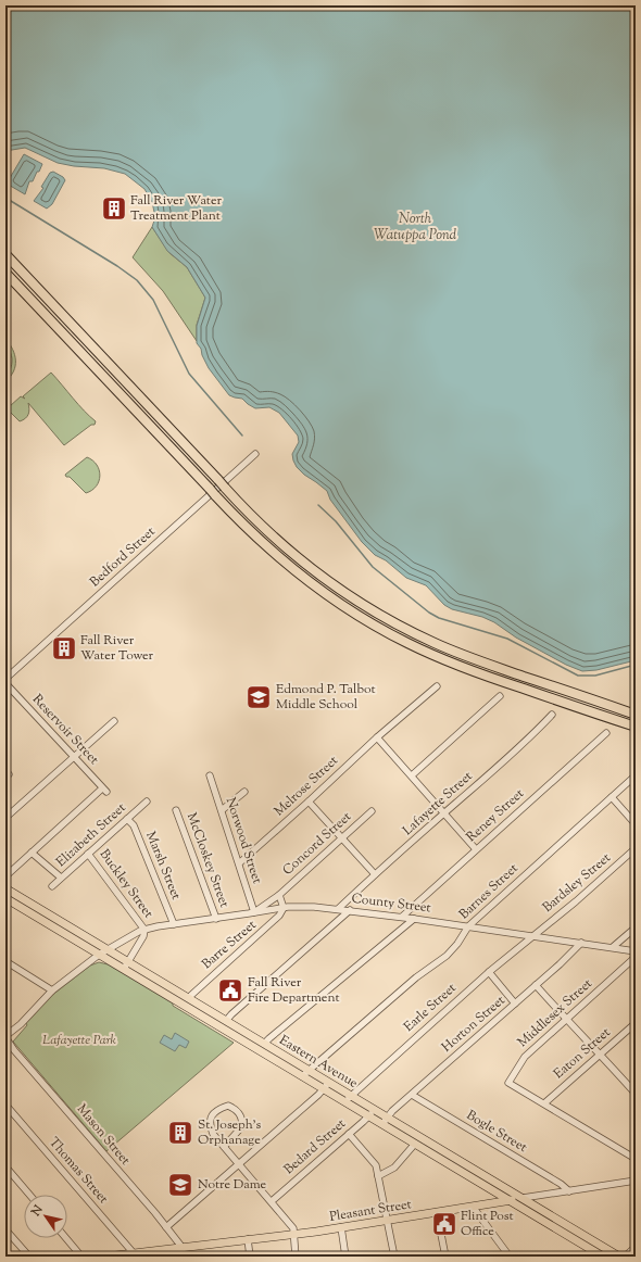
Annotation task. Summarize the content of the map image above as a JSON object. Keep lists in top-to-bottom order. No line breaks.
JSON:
{"streets":{"main road":["Eastern Avenue","Pleasant Street"],"street":["Bedford Street","Reservoir Street","Melrose Street","Lafayette Street","Reney Street","Elizabeth Street","Norwood Street","Concord Street","McCloskey Street","Marsh Street","Bardsley Street","Buckley Street","Barnes Street","County Street","Barre Street","Earle Street","Middlesex Street","Horton Street","Eaton Street","Bogle Street","Mason Street","Bedard Street","Thomas Street"]},"crossings":[["Melrose Street","Norwood Street"],["Lafayette Street","County Street"],["Reney Street","County Street"],["Elizabeth Street","Marsh Street"],["Elizabeth Street","Buckley Street"],["Norwood Street","Concord Street"],["Norwood Street","County Street"],["Concord Street","County Street"],["McCloskey Street","County Street"],["Marsh Street","County Street"],["Bardsley Street","County Street"],["Bardsley Street","Earle Street"],["Buckley Street","County Street"],["Barnes Street","County Street"],["Barnes Street","Eastern Avenue"],["County Street","Barre Street"],["County Street","Earle Street"],["County Street","Horton Street"],["County Street","Eastern Avenue"],["County Street","Mason Street"],["Barre Street","Eastern Avenue"],["Earle Street","Eastern Avenue"],["Middlesex Street","Eaton Street"],["Horton Street","Eastern Avenue"],["Horton Street","Bogle Street"],["Eastern Avenue","Bedard Street"],["Eastern Avenue","Pleasant Street"],["Bogle Street","Pleasant Street"],["Mason Street","Pleasant Street"],["Thomas Street","Pleasant Street"]],"water":["North Watuppa Pond"],"parks":["Lafayette Park"],"places":{"building":["Fall River Water Treatment Plant","Fall River Water Tower","St. Joseph's Orphanage"],"school or university":["Edmond P. Talbot Middle School","Notre Dame"],"public building":["Fall River Fire Department","Flint Post Office"]},"north":"top left"}
